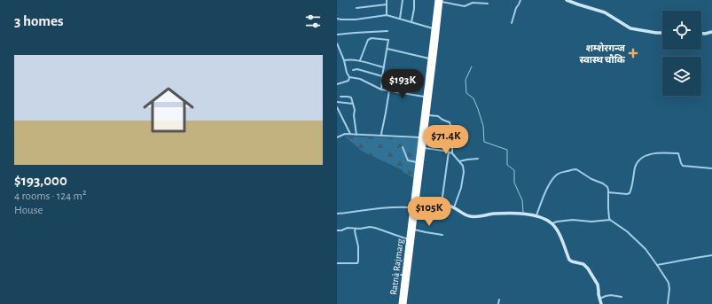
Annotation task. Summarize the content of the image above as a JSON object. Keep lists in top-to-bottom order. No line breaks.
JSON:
{"streets":{"highway":["Ratna Rajmarg"]},"places":{"health":["शम्शेरगन्ज स्वास्थ चौकि"]},"page":{"heading":"3 homes","list":[{"name":"$193,000","note":"4 rooms · 124 m² · House"}],"price":["$193K","$71.4K","$105K"]}}
